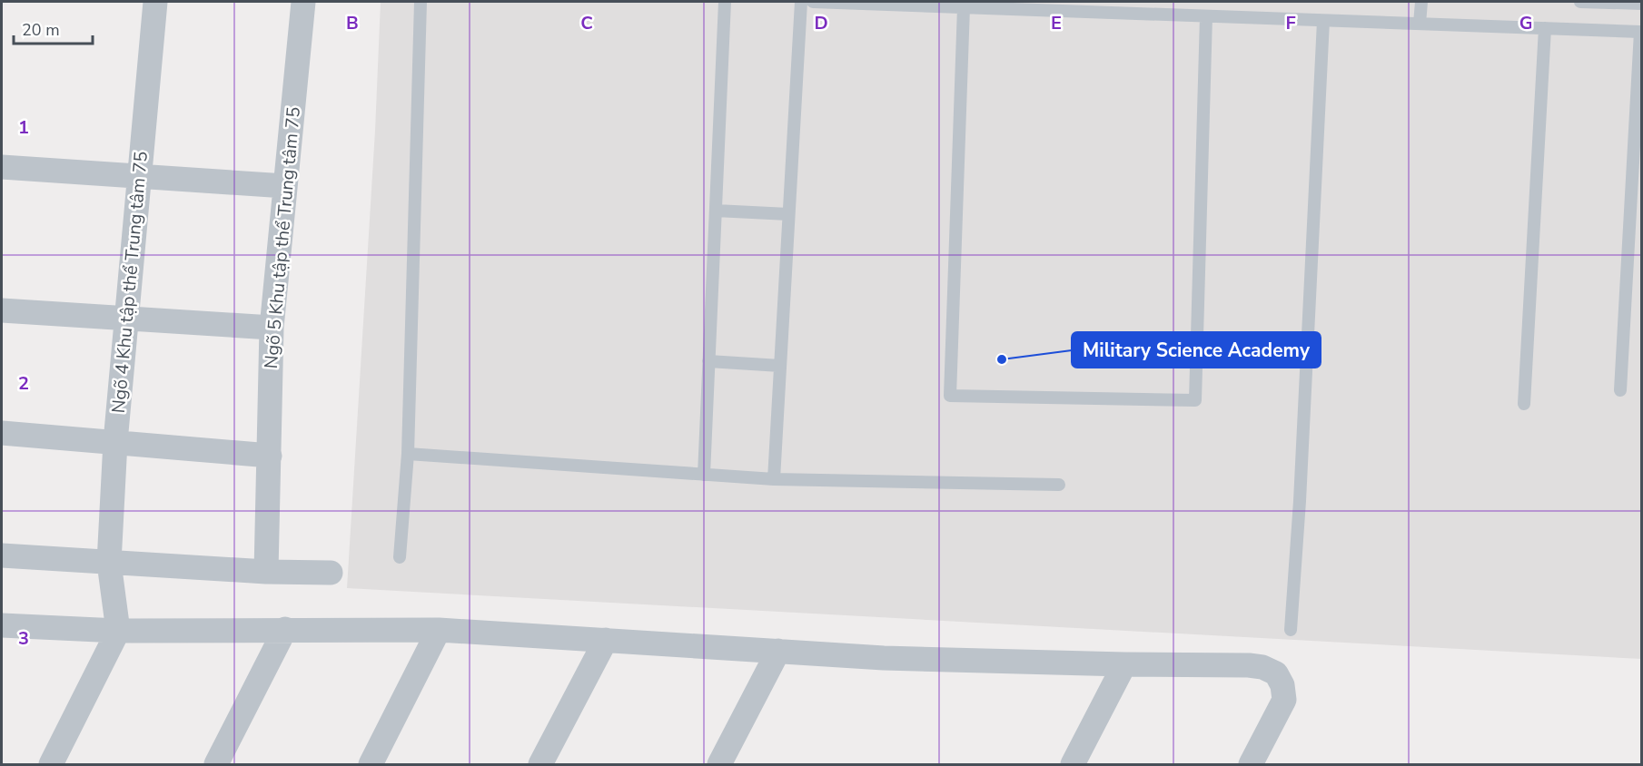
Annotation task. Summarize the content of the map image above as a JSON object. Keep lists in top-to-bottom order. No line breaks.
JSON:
{"streets":{"street":["Ngõ 5 Khu tập thể Trung tâm 75","Ngõ 4 Khu tập thể Trung tâm 75"]},"places":["Military Science Academy"],"scale_bar":"20 m","grid":{"columns":["B","C","D","E","F","G"],"rows":["1","2","3"]}}
